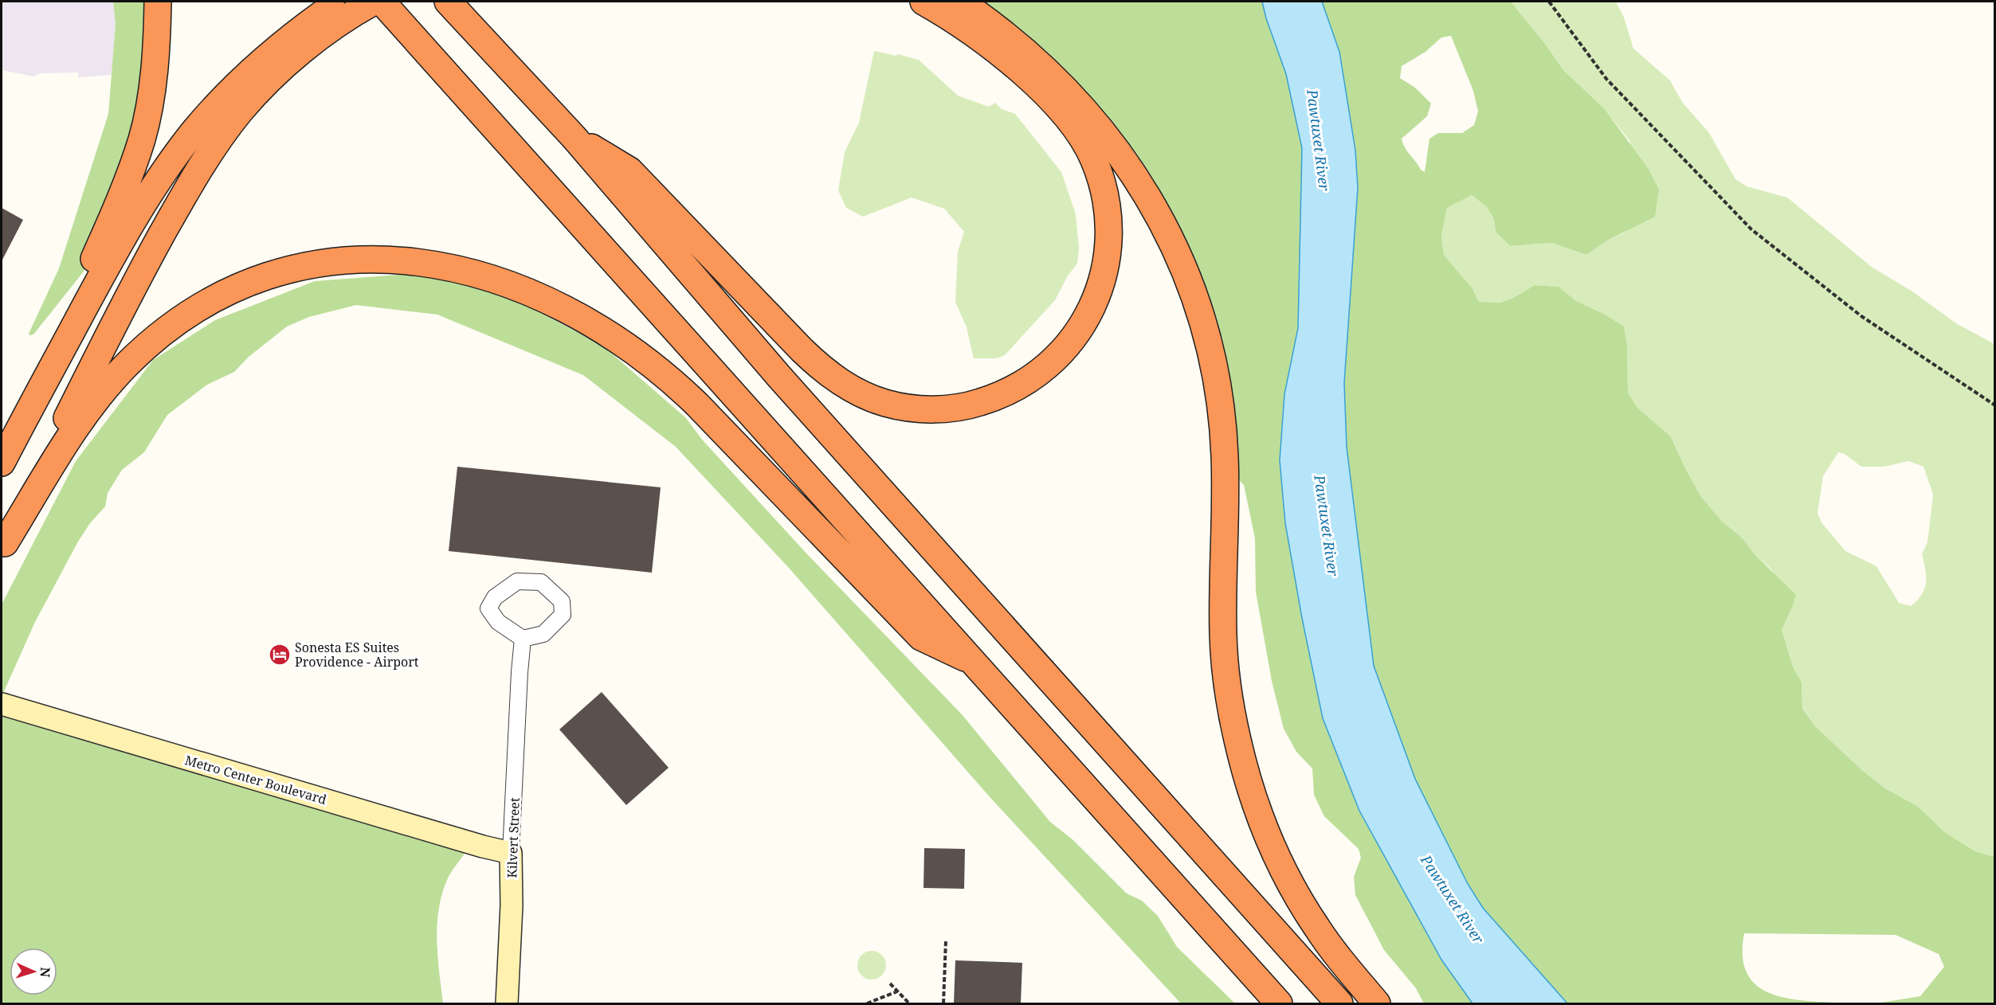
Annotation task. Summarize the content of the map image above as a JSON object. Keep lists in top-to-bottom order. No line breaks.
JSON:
{"streets":{"street":["Metro Center Boulevard","Kilvert Street"]},"crossings":[["Metro Center Boulevard","Kilvert Street"]],"water":["Pawtuxet River"],"places":{"hotel":["Sonesta ES Suites Providence - Airport"]},"north":"right"}
